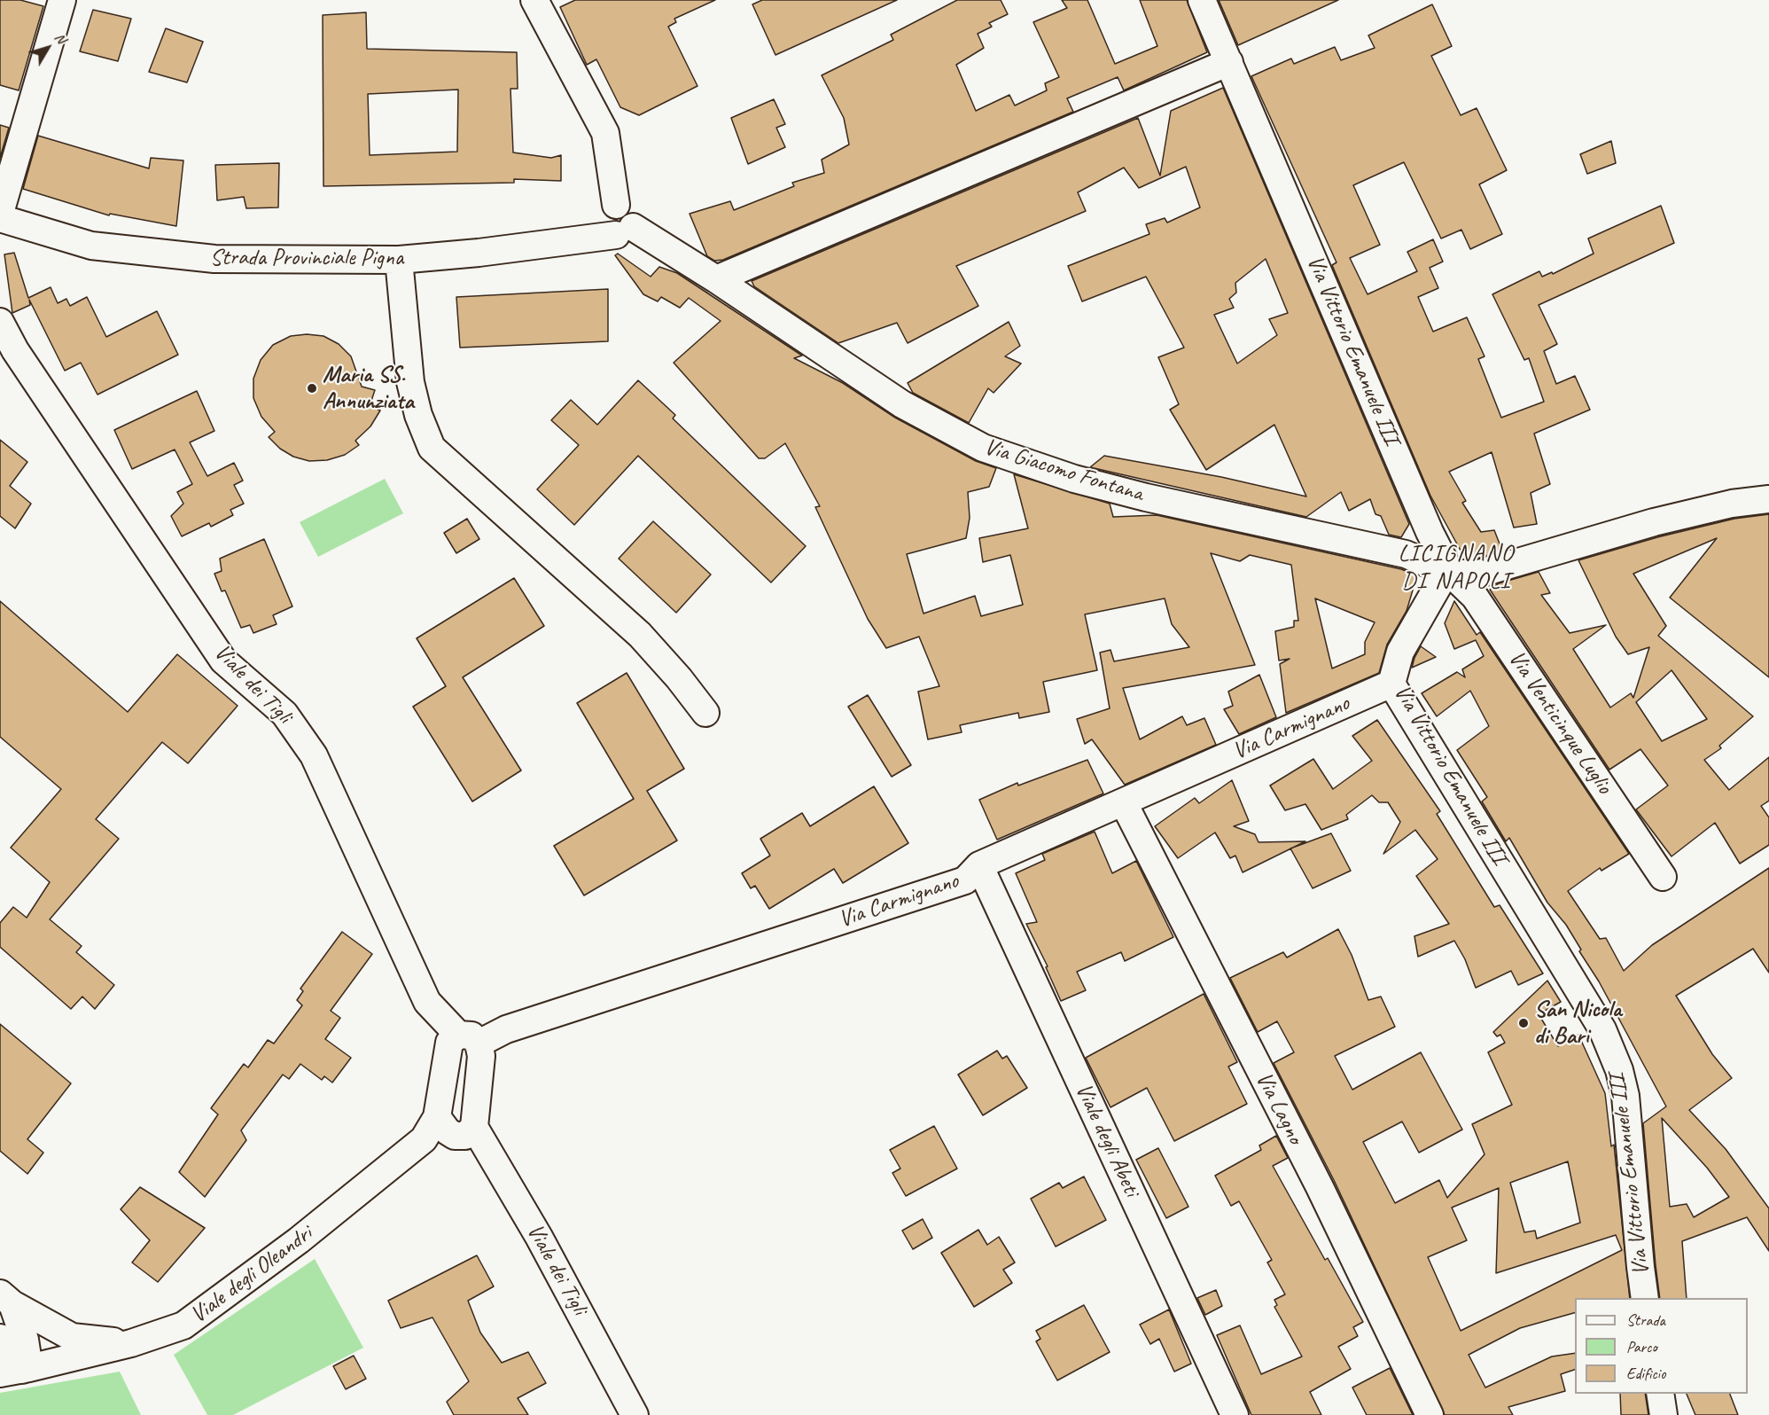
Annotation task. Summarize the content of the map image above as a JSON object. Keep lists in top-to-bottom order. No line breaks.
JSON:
{"streets":{"street":["Strada Provinciale Pigna","Via Vittorio Emanuele III","Via Giacomo Fontana","Viale dei Tigli","Via Venticinque Luglio","Via Carmignano","Via Lagno","Viale degli Abeti","Viale degli Oleandri"]},"crossings":[["Strada Provinciale Pigna","Via Giacomo Fontana"],["Via Vittorio Emanuele III","Via Giacomo Fontana"],["Via Vittorio Emanuele III","Via Venticinque Luglio"],["Via Vittorio Emanuele III","Via Carmignano"],["Via Giacomo Fontana","Via Venticinque Luglio"],["Viale dei Tigli","Via Carmignano"],["Via Carmignano","Via Lagno"],["Via Carmignano","Viale degli Abeti"]],"districts":["LICIGNANO DI NAPOLI"],"places":["Maria SS. Annunziata","San Nicola di Bari"],"legend":["Strada","Parco","Edificio"],"north":"top right"}
